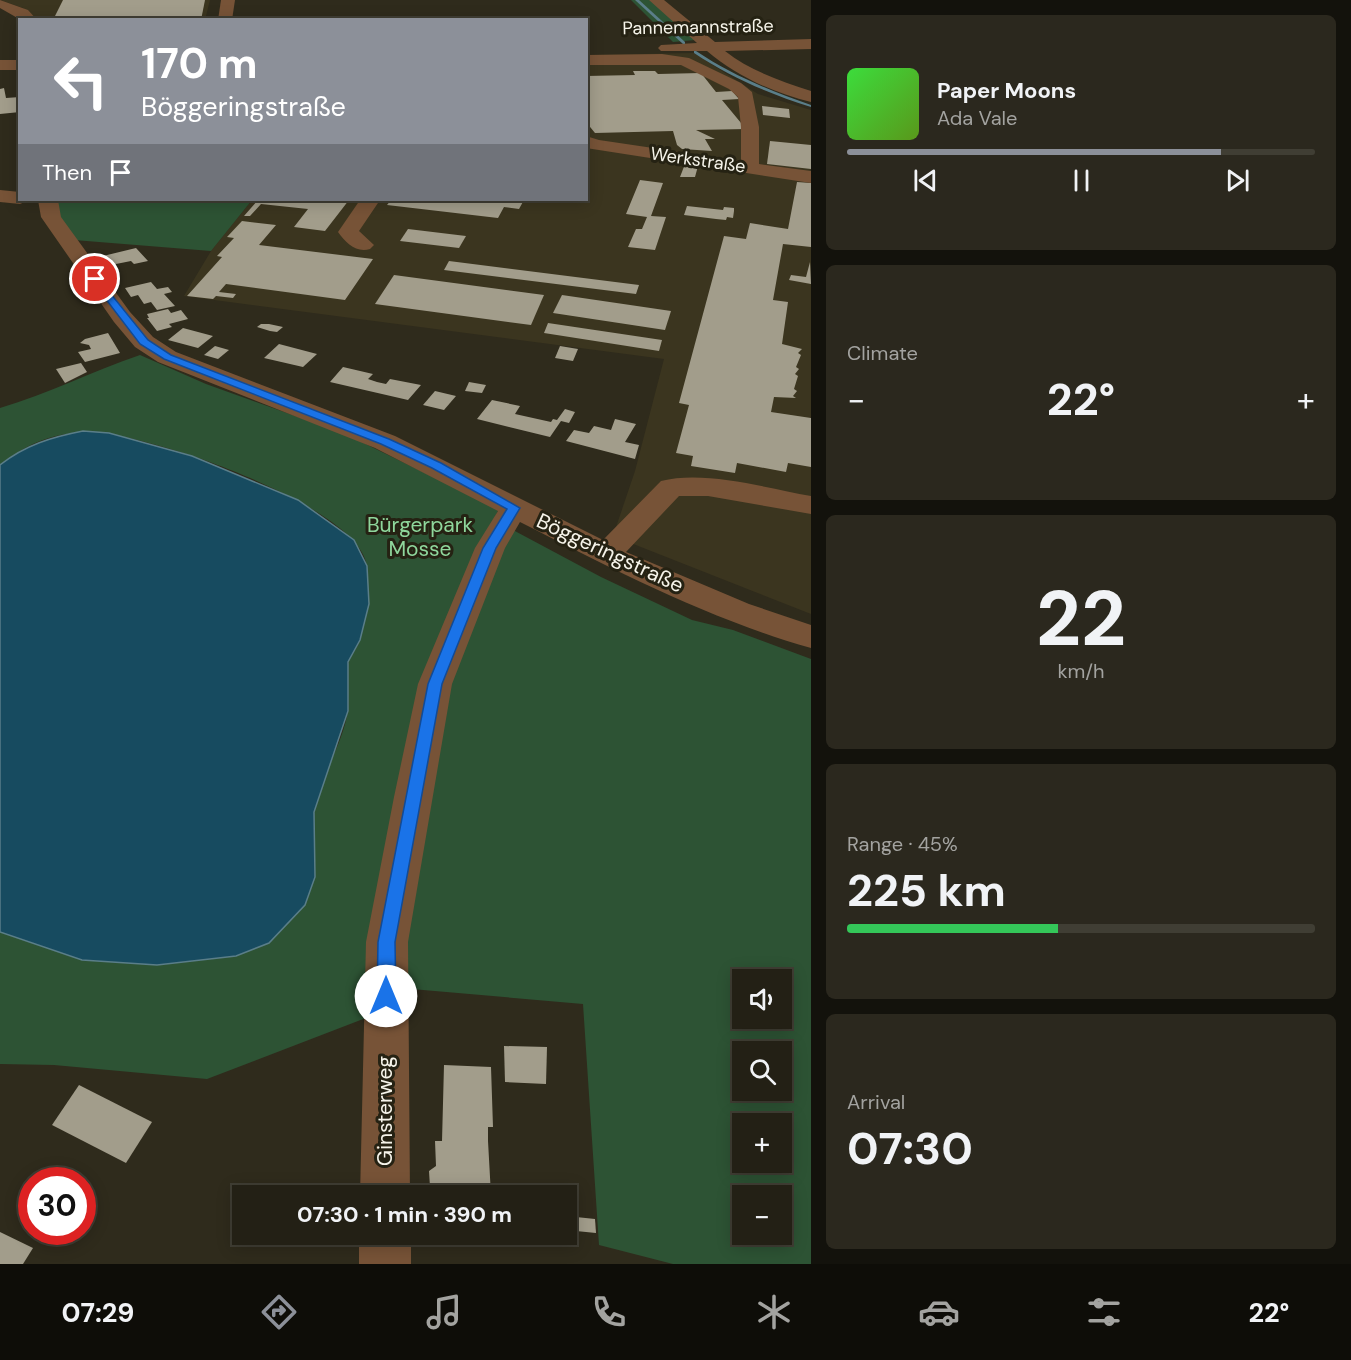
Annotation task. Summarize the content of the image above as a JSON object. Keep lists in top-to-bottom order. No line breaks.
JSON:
{"streets":{"street":["Pannemannstraße","Werkstraße","Böggeringstraße","Ginsterweg"]},"crossings":[["Böggeringstraße","Ginsterweg"]],"parks":["Bürgerpark Mosse"],"page":{"turn":["170 m","Böggeringstraße"],"song":["Paper Moons","Ada Vale"],"then":"Then","tile":["Climate",["22","km/h"],["Range · 45%","225 km"],["Arrival","07:30"]],"heat":["−","22°","+"],"map_buttons":["+","−"],"limit":"30","trip":"07:30 · 1 min · 390 m","tabs":["07:29","22°"]}}
